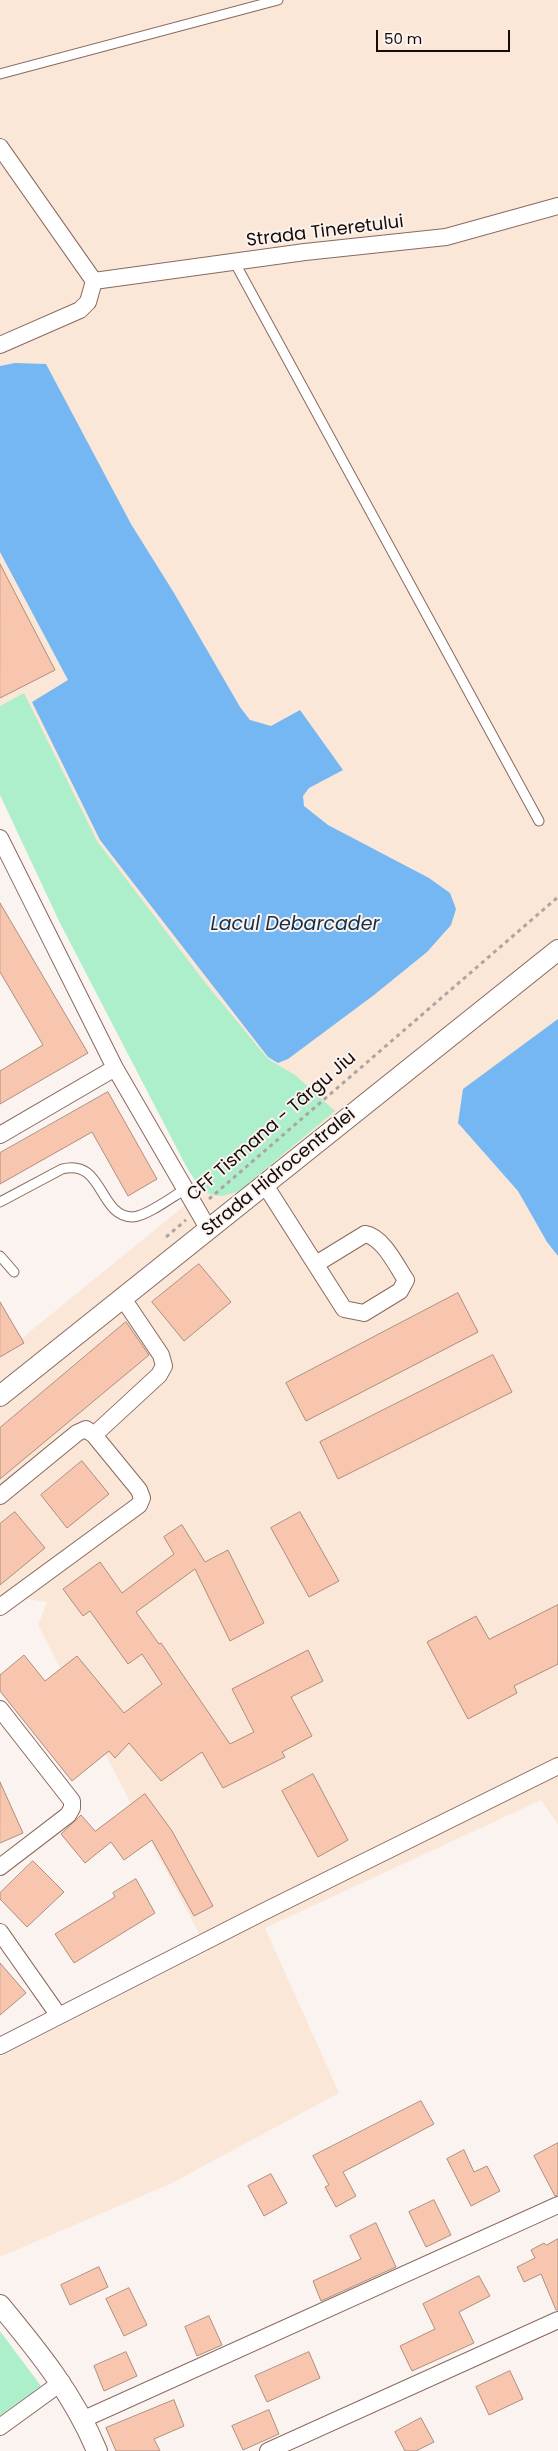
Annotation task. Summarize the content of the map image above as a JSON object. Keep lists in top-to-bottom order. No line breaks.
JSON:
{"streets":{"street":["Strada Tineretului","Strada Hidrocentralei"],"path":["CFF Tismana - Târgu Jiu"]},"water":["Lacul Debarcader"],"scale_bar":"50 m"}
